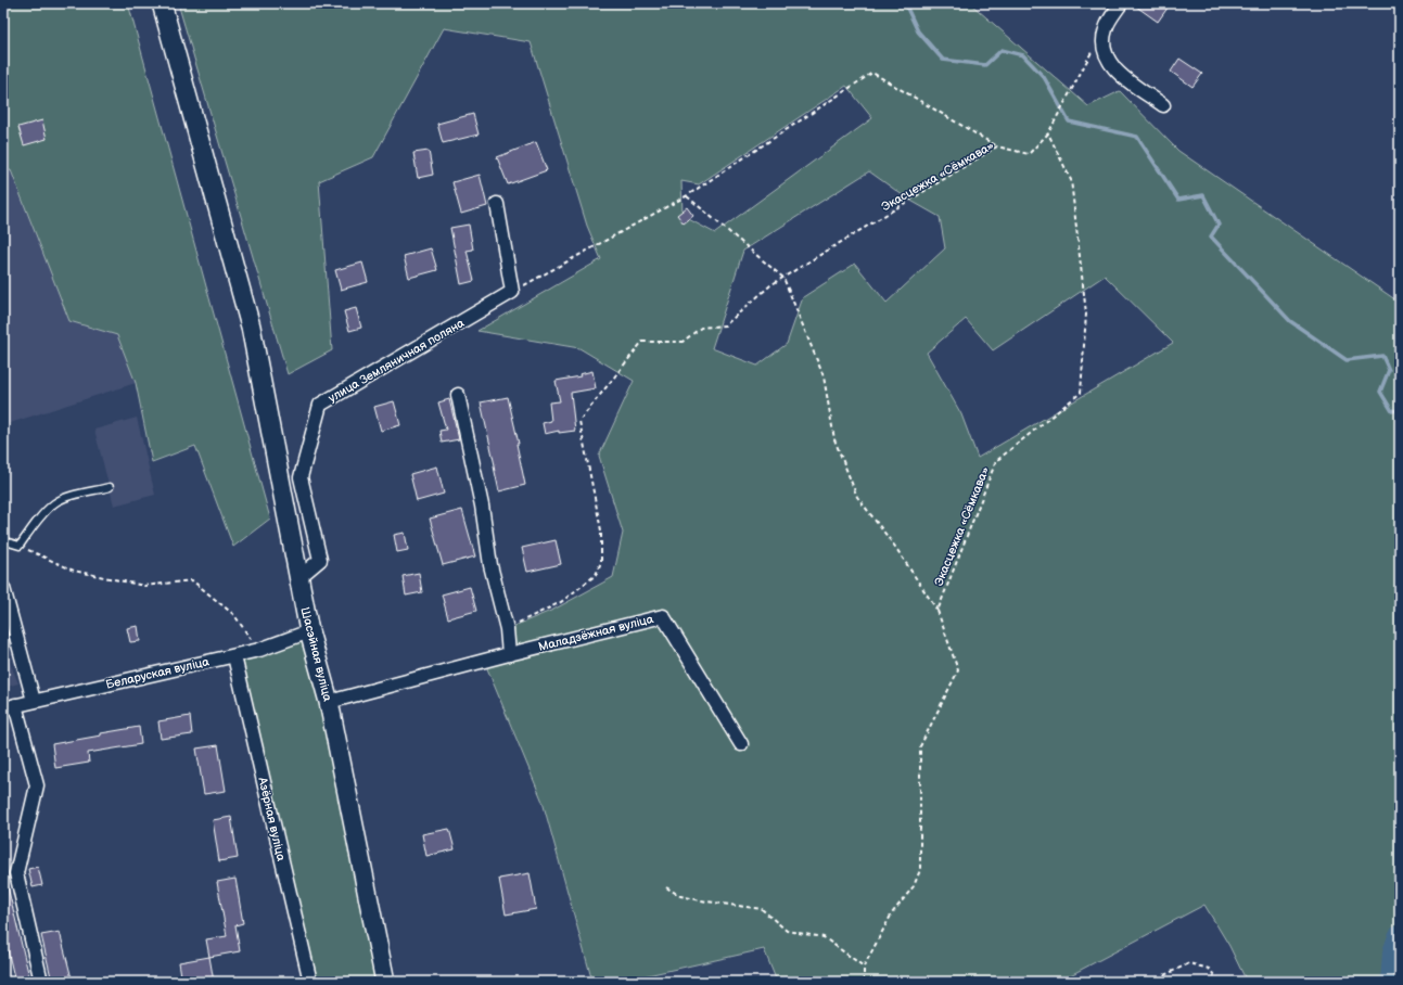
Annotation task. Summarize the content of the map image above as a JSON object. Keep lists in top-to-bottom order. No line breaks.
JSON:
{"streets":{"main road":["Шасэйная вуліца"],"street":["улица Земляничная поляна","Маладзёжная вуліца","Беларуская вуліца","Азёрная вуліца"],"path":["Экасцежка «Сёмкава»"]},"crossings":[["улица Земляничная поляна","Шасэйная вуліца"],["Маладзёжная вуліца","Шасэйная вуліца"],["Шасэйная вуліца","Беларуская вуліца"],["Беларуская вуліца","Азёрная вуліца"]]}
